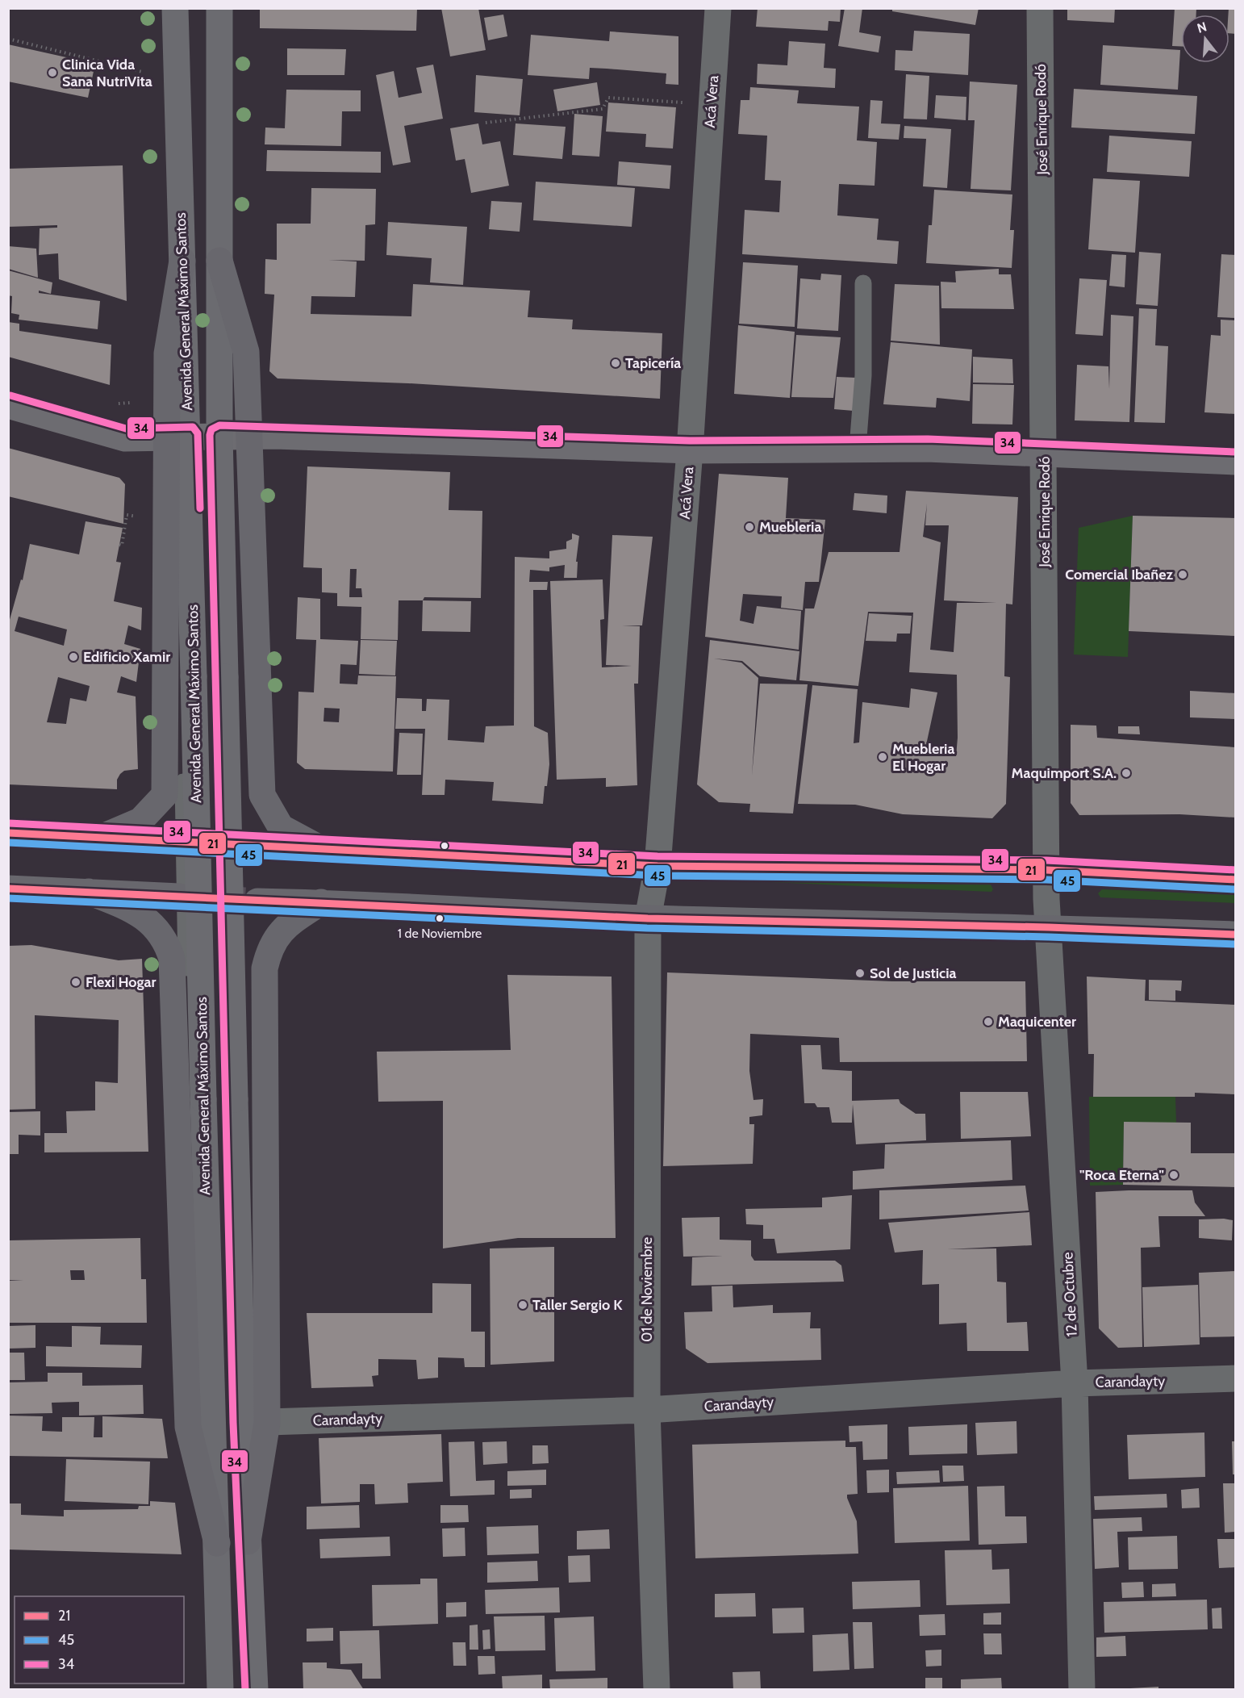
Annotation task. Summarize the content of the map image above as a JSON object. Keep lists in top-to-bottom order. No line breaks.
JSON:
{"streets":{"main road":["Avenida General Máximo Santos"],"street":["Acá Vera","José Enrique Rodó","01 de Noviembre","12 de Octubre","Carandayty"]},"crossings":[["Acá Vera","01 de Noviembre"],["José Enrique Rodó","12 de Octubre"],["01 de Noviembre","Carandayty"],["12 de Octubre","Carandayty"]],"places":["Clinica Vida Sana NutriVita","Tapicería","Muebleria","Comercial Ibañez","Edificio Xamir","Muebleria El Hogar","Maquimport S.A.","1 de Noviembre","Sol de Justicia","Flexi Hogar","Maquicenter","\"Roca Eterna\"","Taller Sergio K"],"lines":["transit line 34","transit line 21","transit line 45"],"legend":["21","45","34"],"north":"top"}
